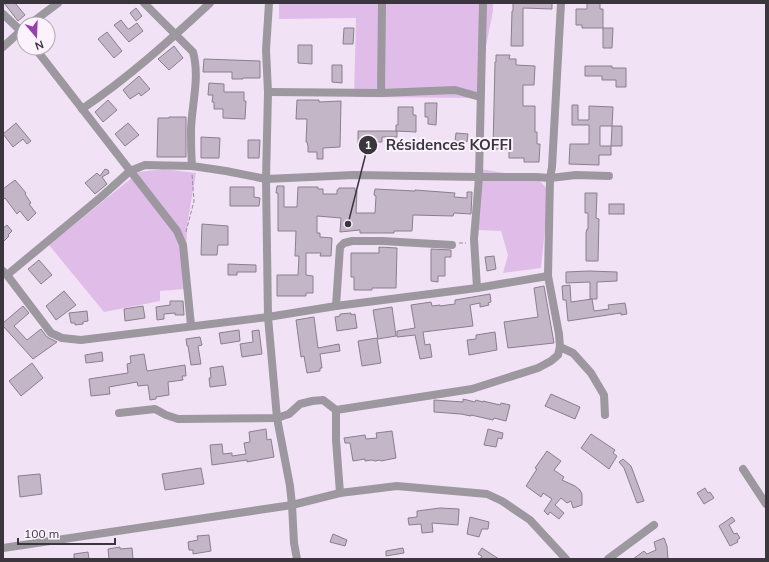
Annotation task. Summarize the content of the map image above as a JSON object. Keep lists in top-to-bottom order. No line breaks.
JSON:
{"places":["Résidences KOFFI"],"scale_bar":"100 m","north":"bottom"}
